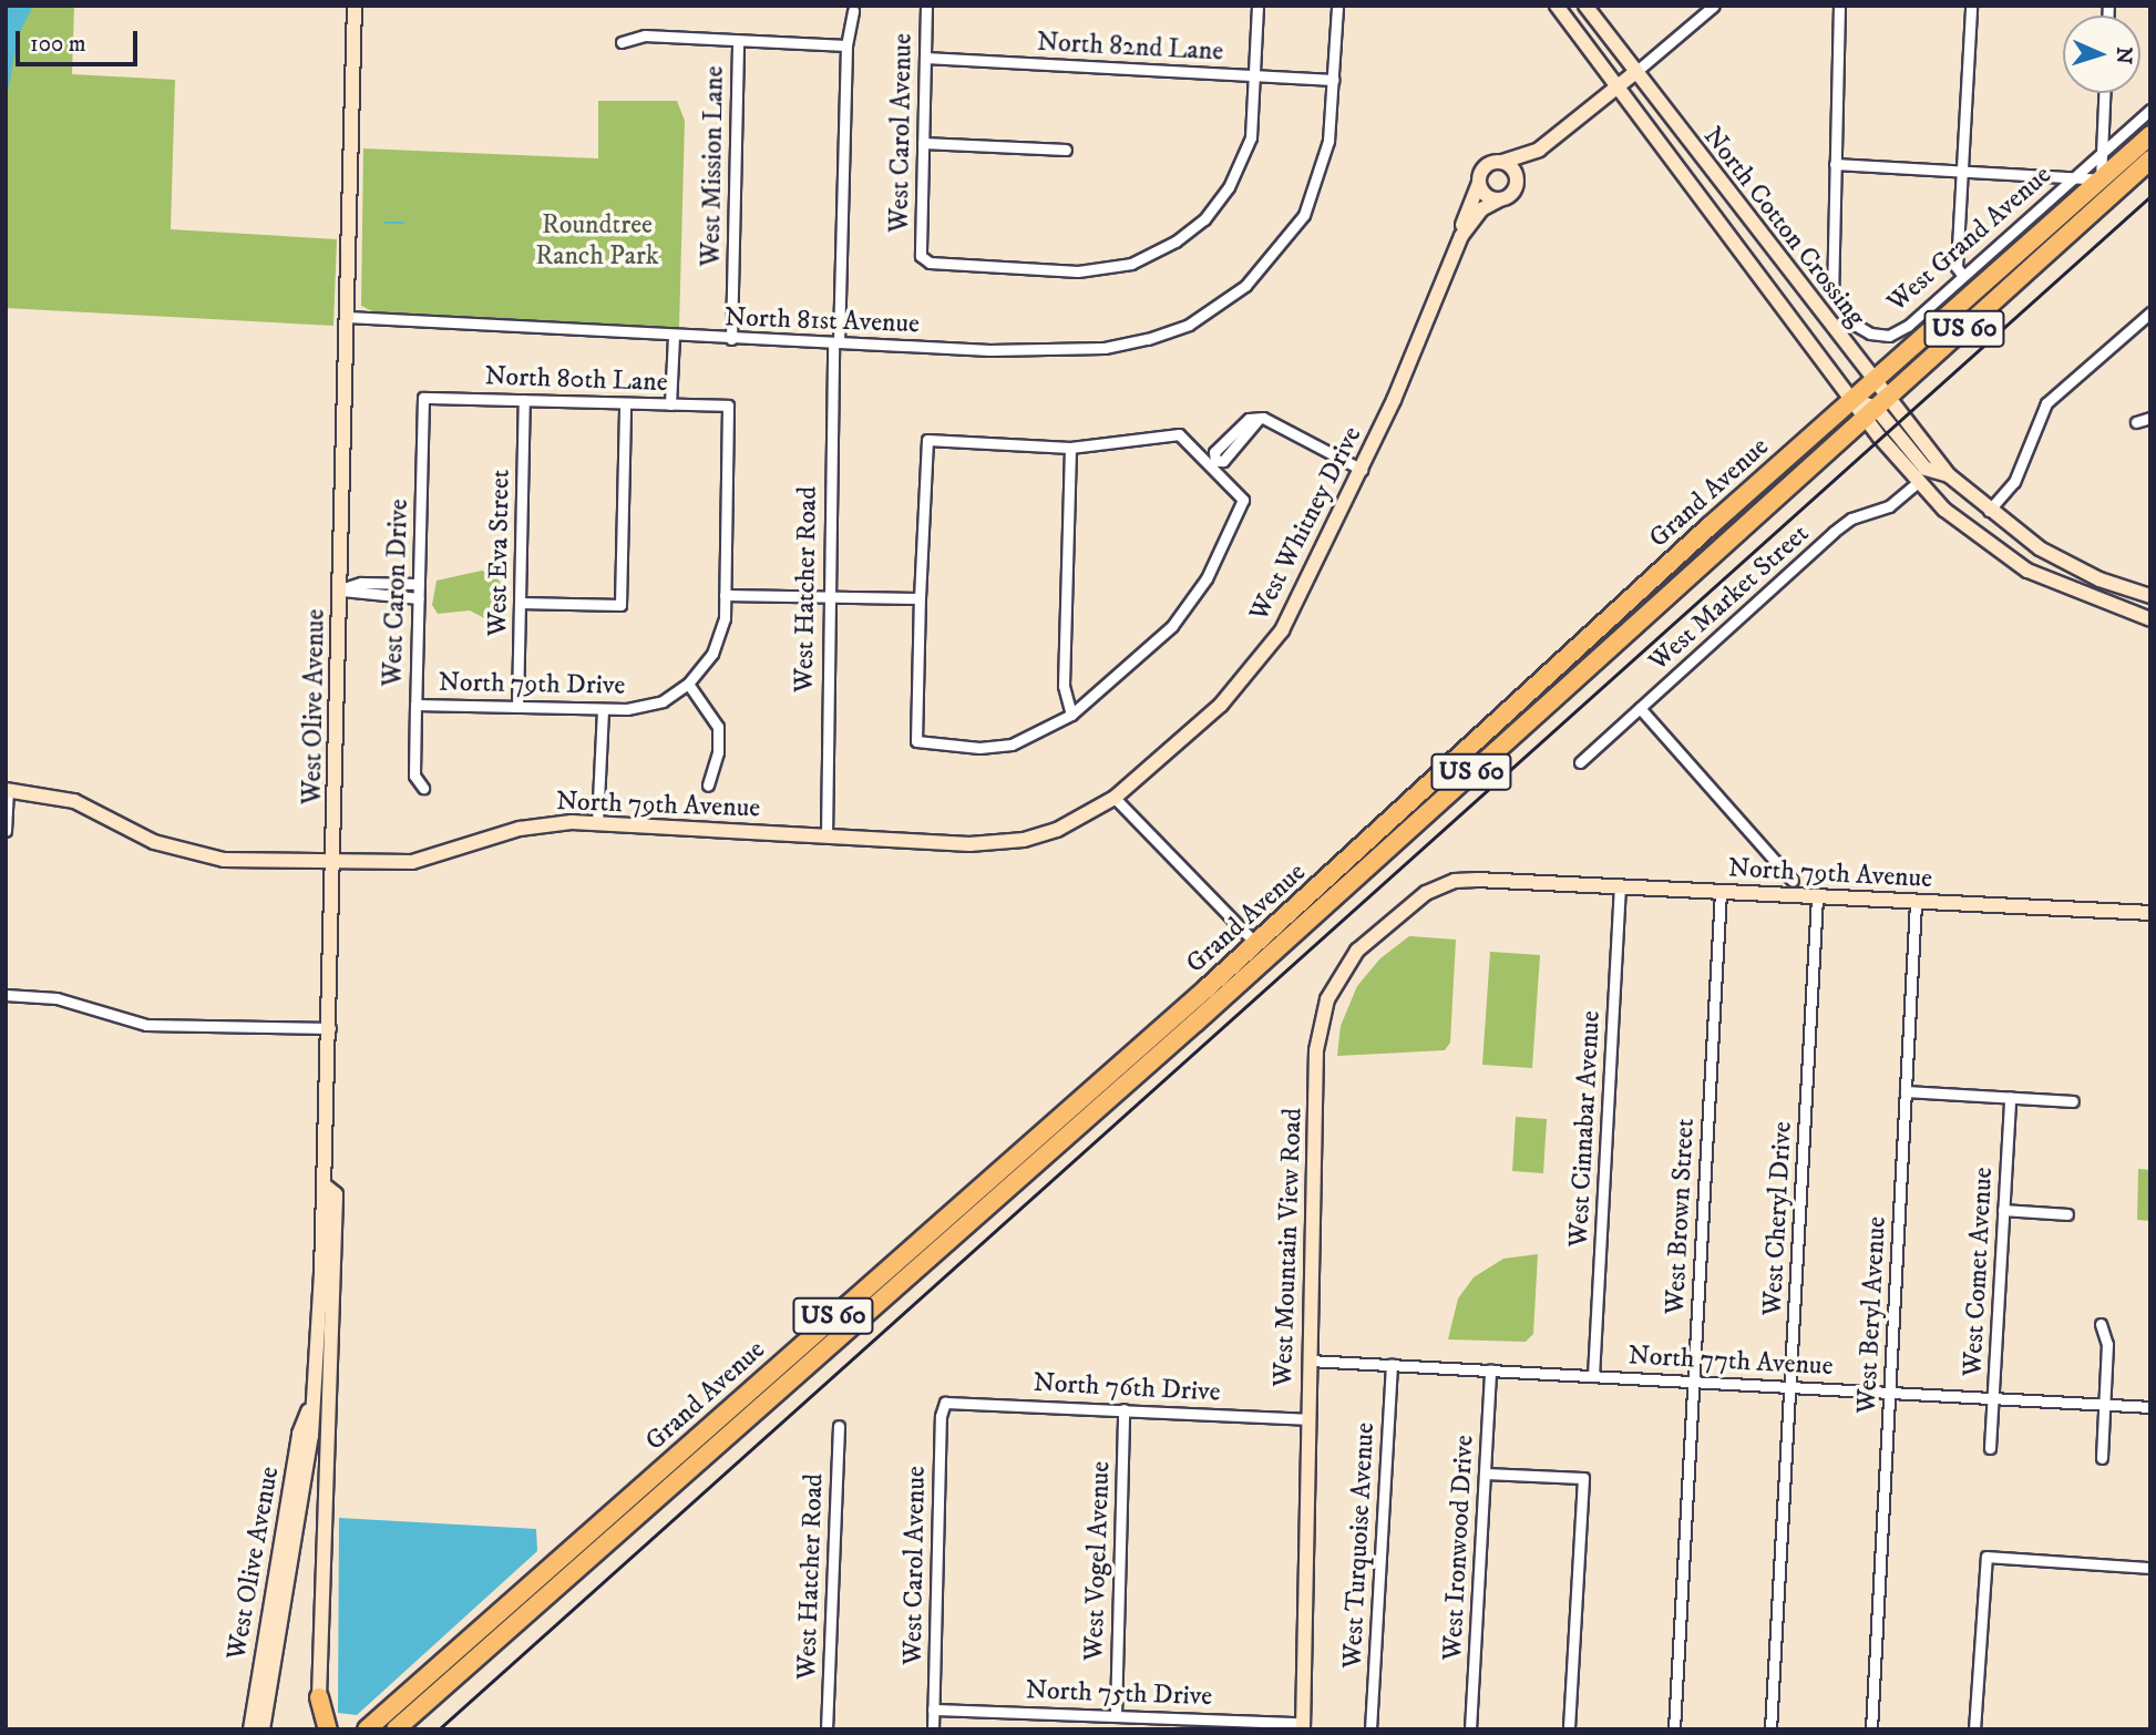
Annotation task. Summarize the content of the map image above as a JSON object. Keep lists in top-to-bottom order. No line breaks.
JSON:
{"streets":{"highway":["US 60","Grand Avenue"],"main road":["North Cotton Crossing","West Whitney Drive","West Olive Avenue","North 79th Avenue","West Mountain View Road"],"street":["North 82nd Lane","West Carol Avenue","West Mission Lane","West Grand Avenue","North 81st Avenue","North 80th Lane","West Eva Street","West Hatcher Road","West Caron Drive","West Market Street","North 79th Drive","West Cinnabar Avenue","West Brown Street","West Cheryl Drive","West Comet Avenue","West Beryl Avenue","North 77th Avenue","North 76th Drive","West Turquoise Avenue","West Ironwood Drive","West Vogel Avenue","North 75th Drive"]},"crossings":[["North 82nd Lane","West Carol Avenue"],["North 82nd Lane","North 81st Avenue"],["West Carol Avenue","North 76th Drive"],["West Carol Avenue","North 75th Drive"],["West Mission Lane","North 81st Avenue"],["North Cotton Crossing","Grand Avenue"],["North Cotton Crossing","West Whitney Drive"],["North Cotton Crossing","West Market Street"],["North 81st Avenue","West Hatcher Road"],["North 81st Avenue","West Olive Avenue"],["North 80th Lane","West Eva Street"],["North 80th Lane","West Caron Drive"],["West Whitney Drive","North 79th Avenue"],["West Eva Street","North 79th Drive"],["West Hatcher Road","North 79th Avenue"],["West Caron Drive","North 79th Drive"],["West Olive Avenue","North 79th Avenue"],["North 79th Avenue","West Cinnabar Avenue"],["North 79th Avenue","West Brown Street"],["North 79th Avenue","West Cheryl Drive"],["North 79th Avenue","West Mountain View Road"],["North 79th Avenue","West Beryl Avenue"],["West Cinnabar Avenue","North 77th Avenue"],["West Brown Street","North 77th Avenue"],["West Cheryl Drive","North 77th Avenue"],["West Mountain View Road","North 77th Avenue"],["West Mountain View Road","North 76th Drive"],["West Mountain View Road","North 75th Drive"],["West Comet Avenue","North 77th Avenue"],["West Beryl Avenue","North 77th Avenue"],["North 77th Avenue","West Turquoise Avenue"],["North 77th Avenue","West Ironwood Drive"],["North 76th Drive","West Vogel Avenue"],["West Vogel Avenue","North 75th Drive"]],"parks":["Roundtree Ranch Park"],"scale_bar":"100 m","north":"right"}
